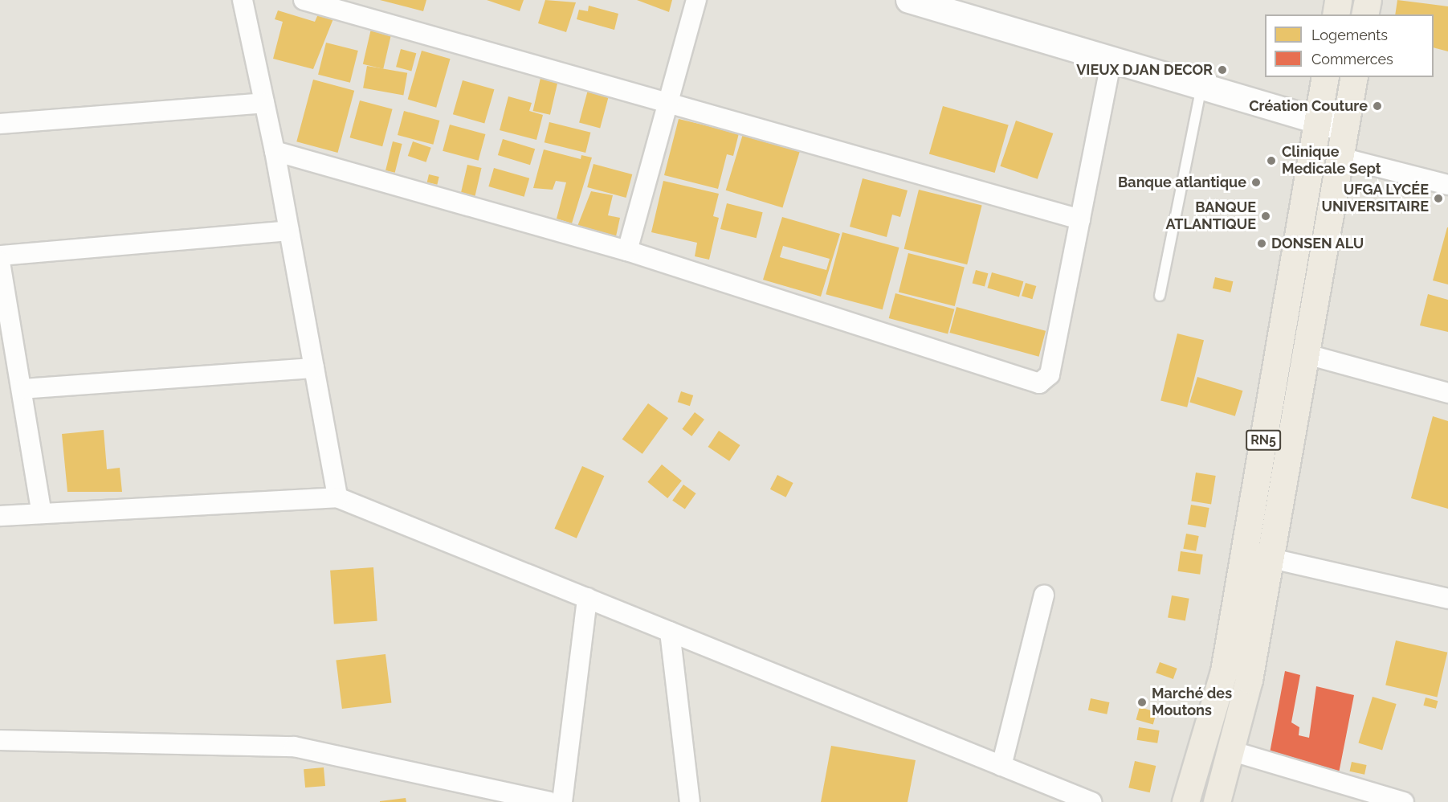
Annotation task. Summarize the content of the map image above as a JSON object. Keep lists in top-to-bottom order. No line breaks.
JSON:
{"streets":{"highway":["RN5"]},"places":["VIEUX DJAN DECOR","Création Couture","Clinique Medicale Sept","Banque atlantique","UFGA LYCÉE UNIVERSITAIRE","BANQUE ATLANTIQUE","DONSEN ALU","Marché des Moutons"],"legend":["Logements","Commerces"]}
